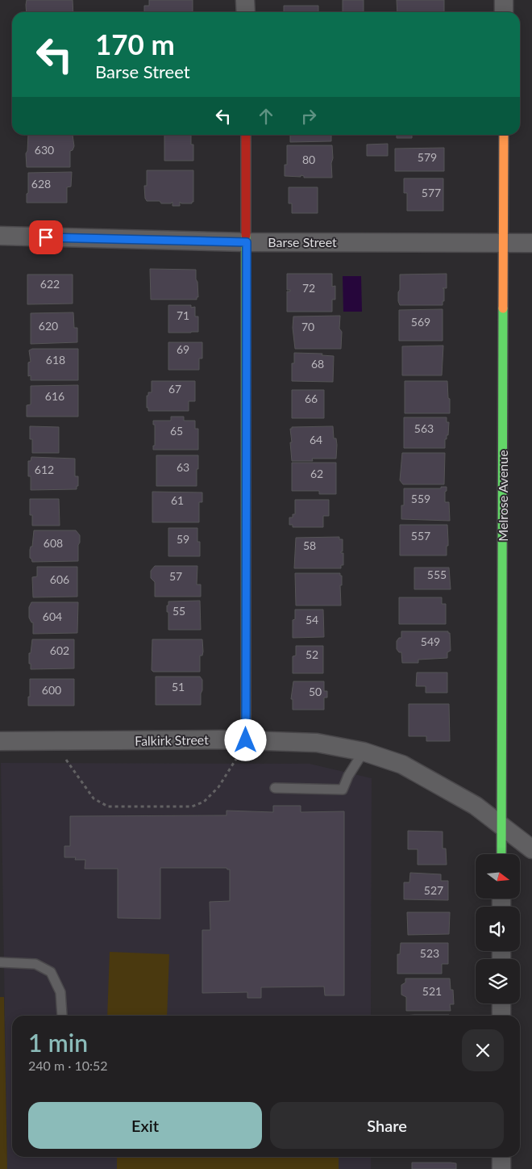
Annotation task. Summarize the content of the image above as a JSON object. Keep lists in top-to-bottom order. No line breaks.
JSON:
{"streets":{"street":["Barse Street","Melrose Avenue","Falkirk Street"]},"crossings":[["Barse Street","Melrose Avenue"],["Melrose Avenue","Falkirk Street"]],"house_numbers":["630","579","80","628","577","622","72","71","569","620","70","69","618","68","67","616","66","563","65","64","63","612","62","559","61","557","59","608","58","555","57","606","55","604","54","549","602","52","51","600","50","527","523","521"],"north":"right","page":{"turn":["170 m","Barse Street"],"heading":["1 min","240 m · 10:52"],"buttons":["Exit","Share"]}}
